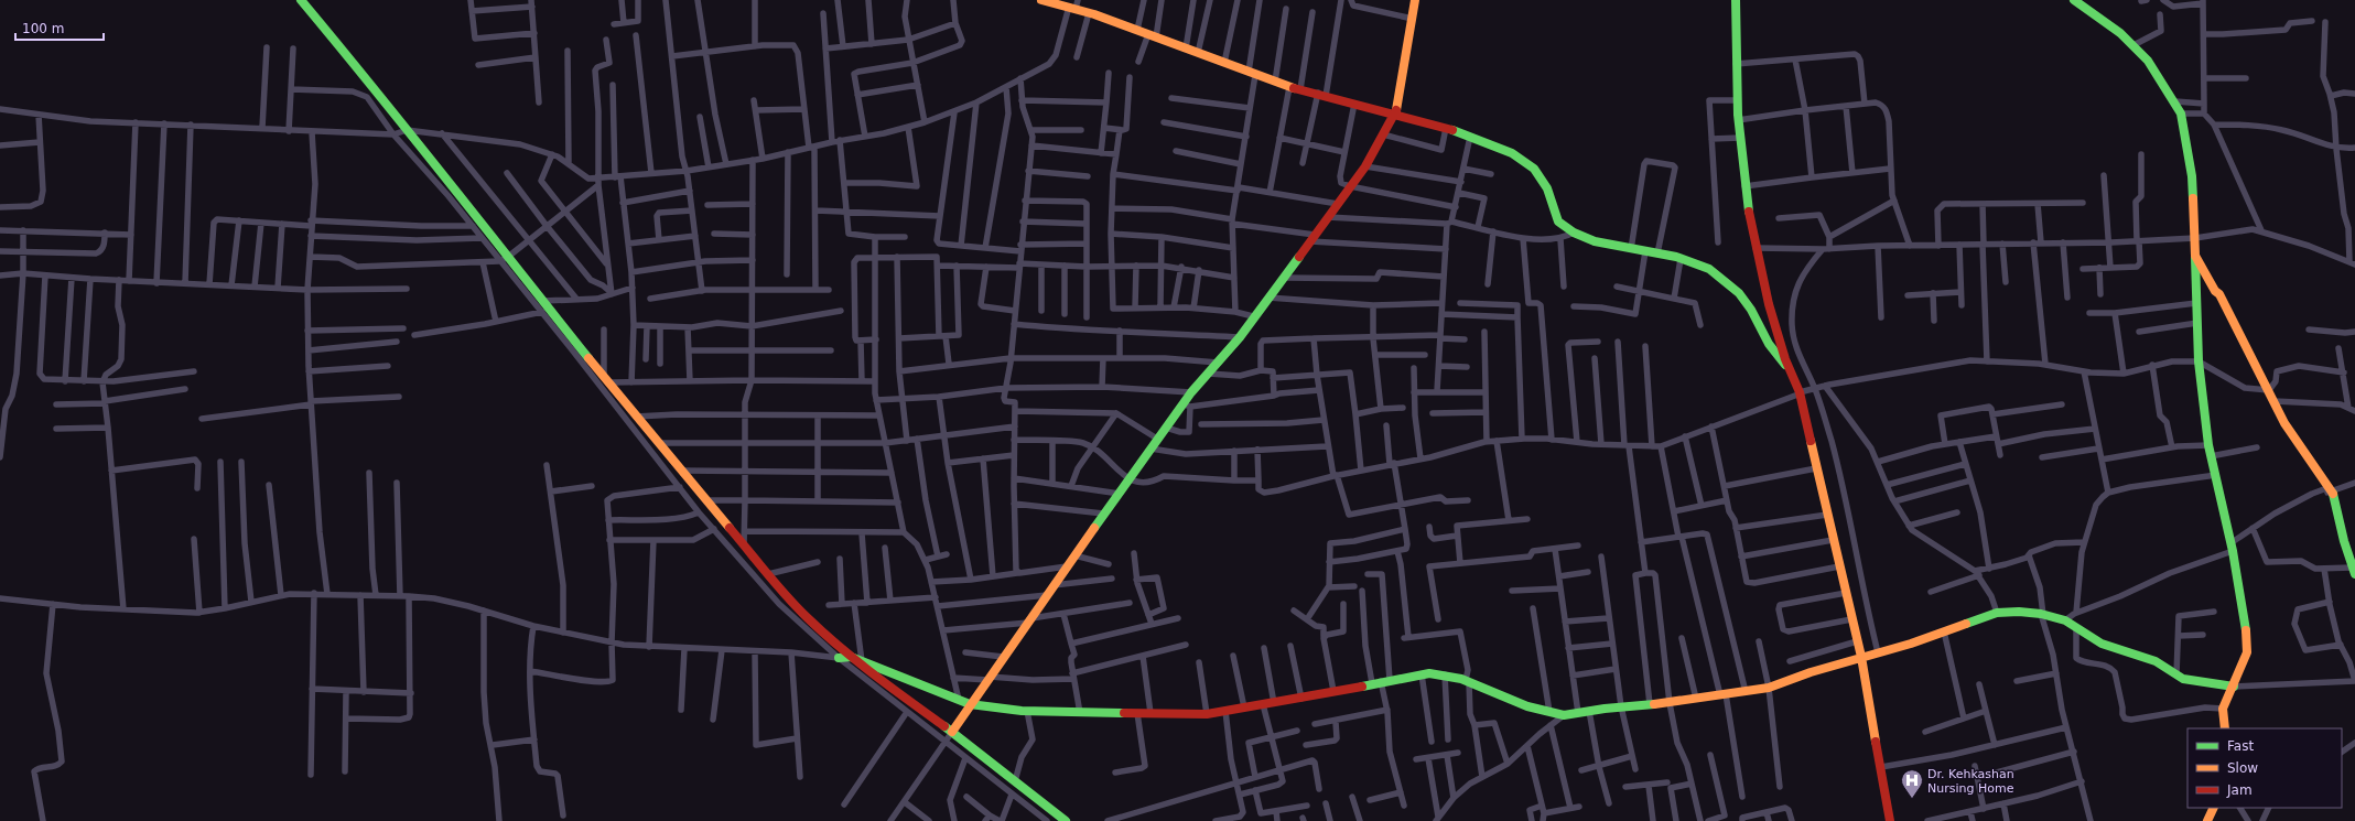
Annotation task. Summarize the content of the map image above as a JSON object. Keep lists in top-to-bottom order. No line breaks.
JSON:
{"places":{"hospital":["Dr. Kehkashan Nursing Home"]},"legend":["Fast","Slow","Jam"],"scale_bar":"100 m"}
